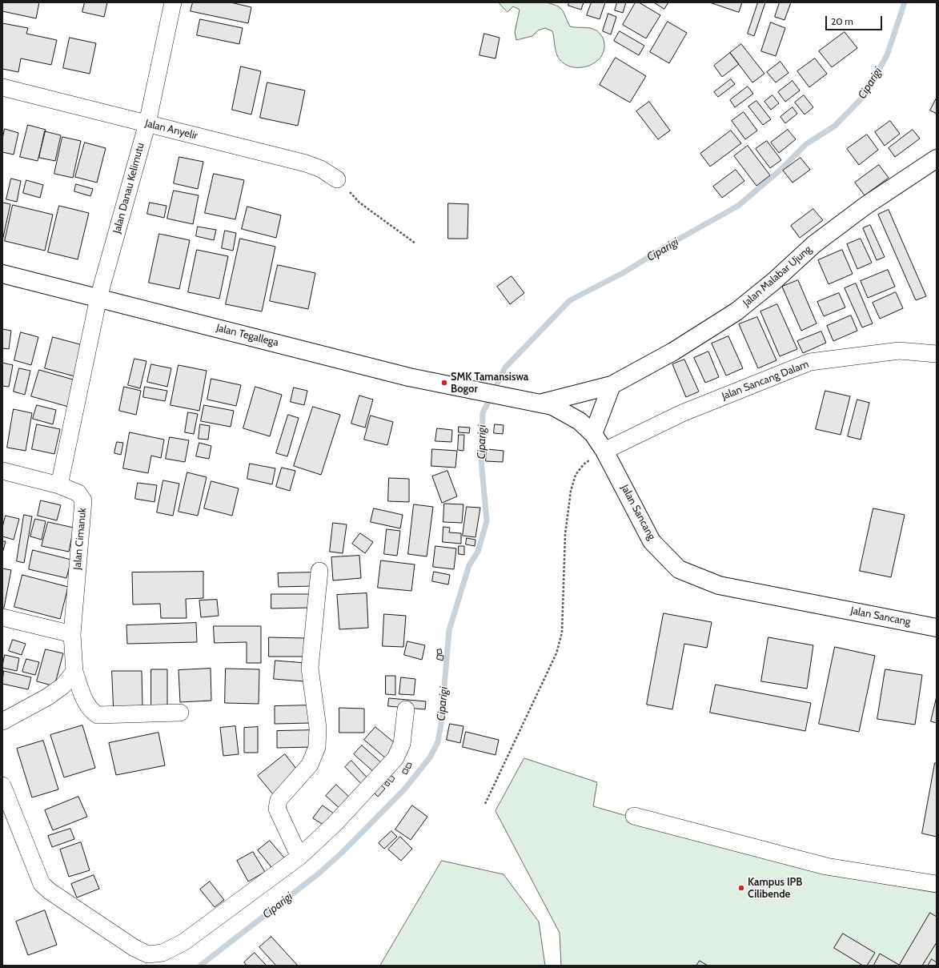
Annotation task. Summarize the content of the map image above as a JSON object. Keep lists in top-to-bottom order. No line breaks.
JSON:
{"streets":{"street":["Jalan Anyelir","Jalan Danau Kelimutu","Jalan Malabar Ujung","Jalan Tegallega","Jalan Sancang Dalam","Jalan Sancang","Jalan Cimanuk"]},"crossings":[["Jalan Anyelir","Jalan Danau Kelimutu"],["Jalan Danau Kelimutu","Jalan Tegallega"],["Jalan Malabar Ujung","Jalan Sancang"],["Jalan Tegallega","Jalan Sancang"],["Jalan Sancang Dalam","Jalan Sancang"]],"water":["Ciparigi"],"places":["SMK Tamansiswa Bogor","Kampus IPB Cilibende"],"scale_bar":"20 m"}
